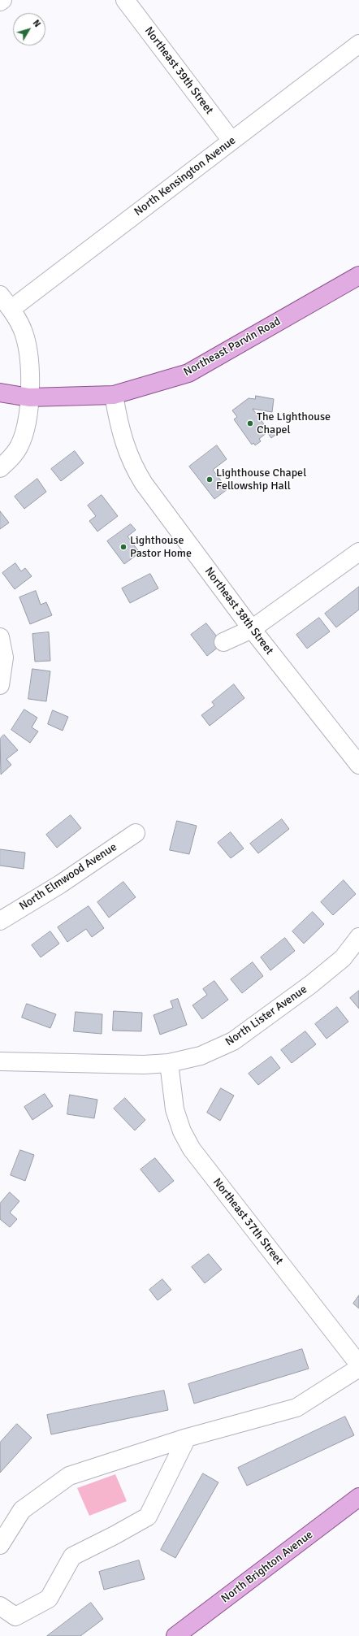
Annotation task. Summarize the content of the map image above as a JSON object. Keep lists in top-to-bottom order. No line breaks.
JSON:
{"streets":{"main road":["Northeast Parvin Road","North Brighton Avenue"],"street":["Northeast 39th Street","North Kensington Avenue","Northeast 38th Street","North Elmwood Avenue","North Lister Avenue","Northeast 37th Street"]},"crossings":[["Northeast 39th Street","North Kensington Avenue"],["Northeast Parvin Road","Northeast 38th Street"],["North Lister Avenue","Northeast 37th Street"]],"places":["The Lighthouse Chapel","Lighthouse Chapel Fellowship Hall","Lighthouse Pastor Home"],"north":"top right"}
